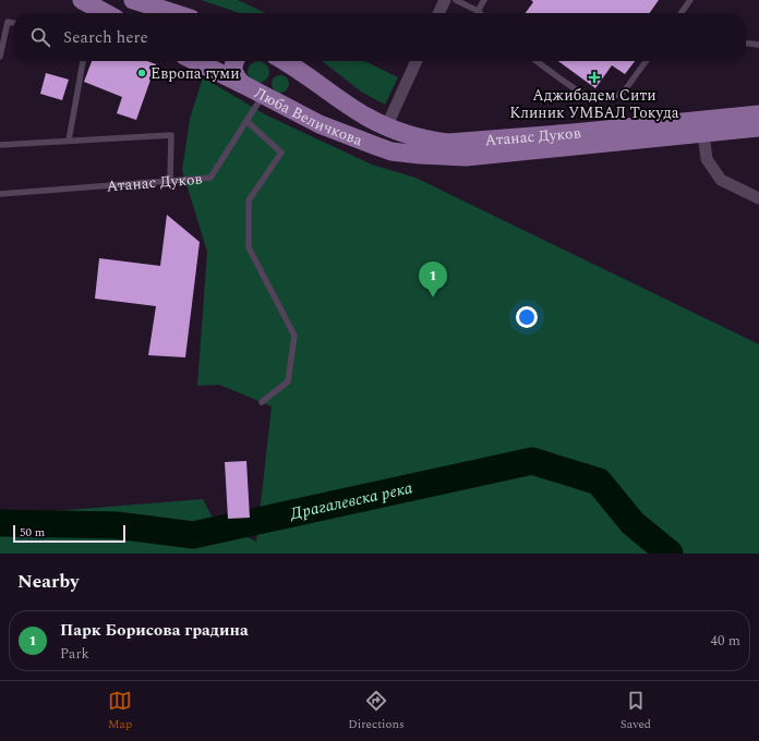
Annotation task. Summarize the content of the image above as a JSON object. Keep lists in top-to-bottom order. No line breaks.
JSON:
{"streets":{"main road":["Люба Величкова","Атанас Дуков"]},"crossings":[["Люба Величкова","Атанас Дуков"]],"water":["Драгалевска река"],"places":{"other":["Европа гуми"],"health":["Аджибадем Сити Клиник УМБАЛ Токуда"]},"scale_bar":"50 m","page":{"search":"Search here","pins":"1","scale":"50 m","heading":"Nearby","list":[{"mark":"1","name":"Парк Борисова градина","note":"Park","value":"40 m"}],"nav":["Map","Directions","Saved"]}}
